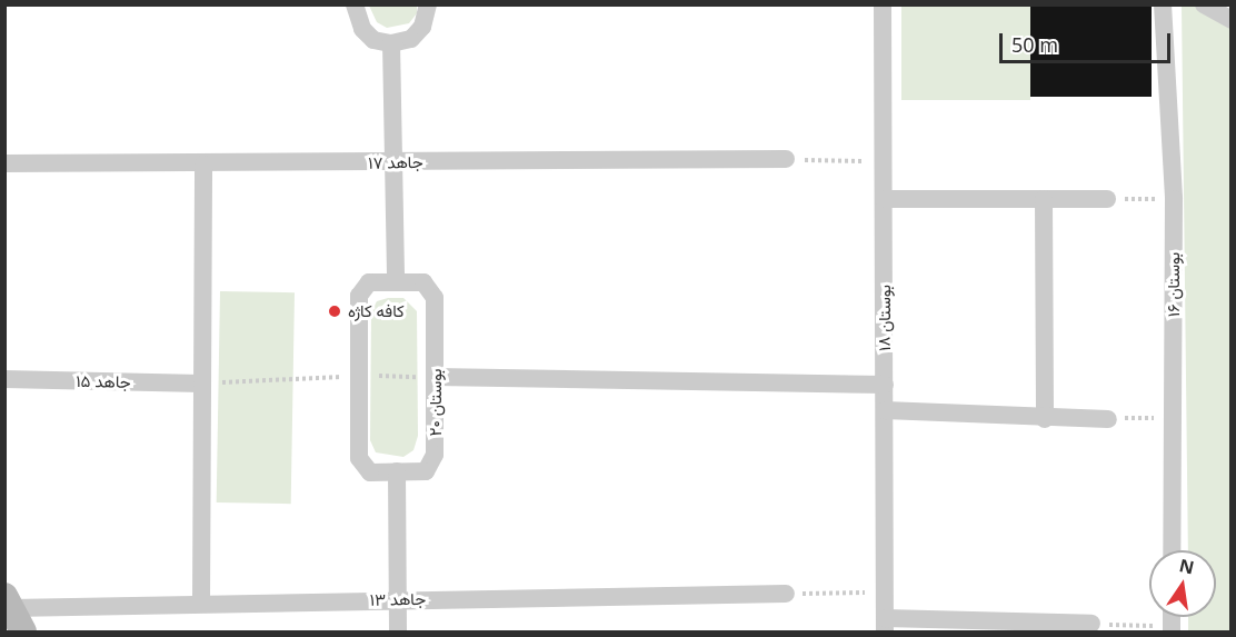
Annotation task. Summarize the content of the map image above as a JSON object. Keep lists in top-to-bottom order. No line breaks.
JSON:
{"streets":{"street":["جاهد ۱۷","بوستان ۱۶","بوستان ۱۸","جاهد ۱۵","بوستان ۲۰","جاهد ۱۳"]},"places":["کافه کاژه"],"scale_bar":"50 m","north":"top"}
